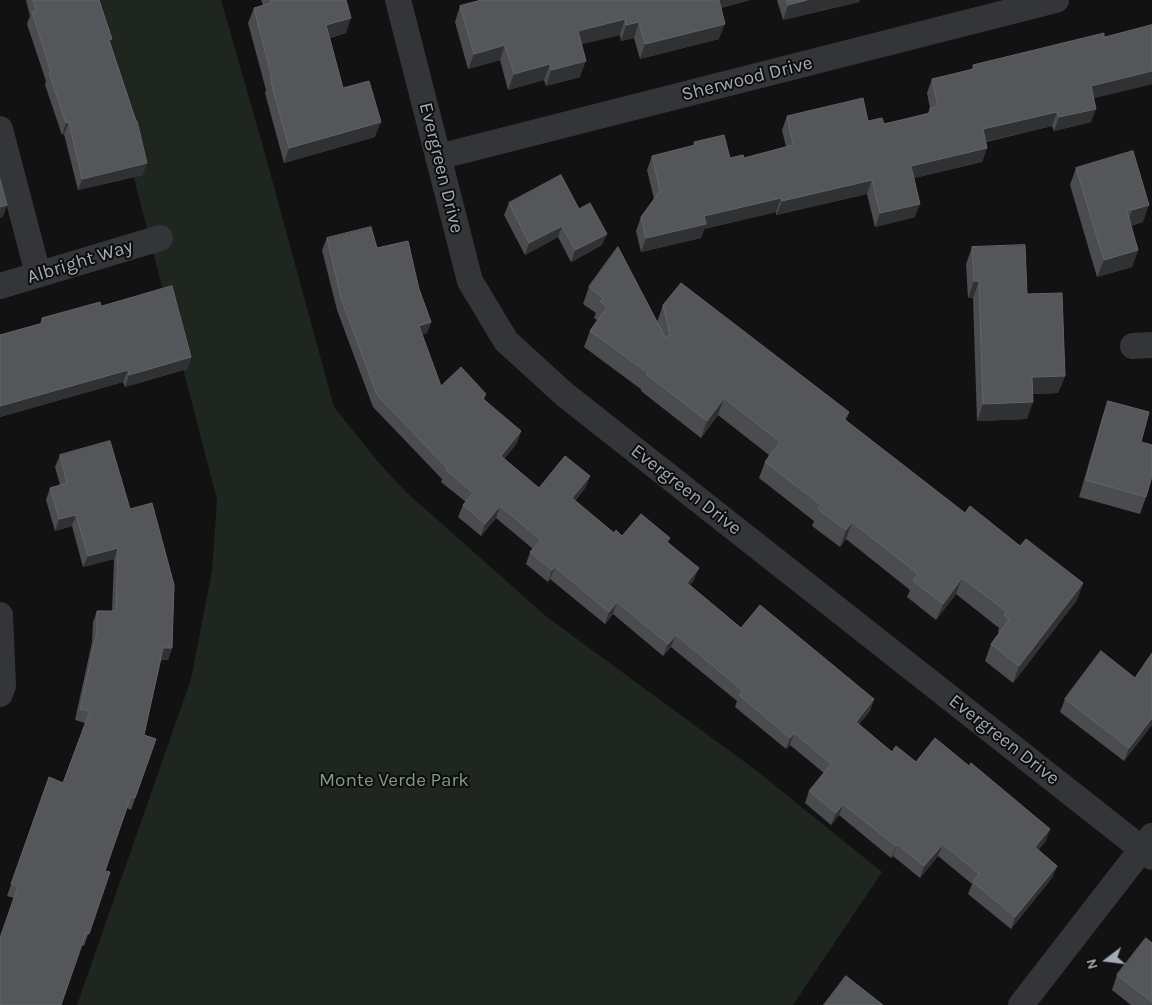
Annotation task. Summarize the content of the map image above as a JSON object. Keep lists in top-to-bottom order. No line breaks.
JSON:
{"streets":{"street":["Sherwood Drive","Evergreen Drive","Albright Way"]},"crossings":[["Sherwood Drive","Evergreen Drive"]],"parks":["Monte Verde Park"],"north":"left"}
